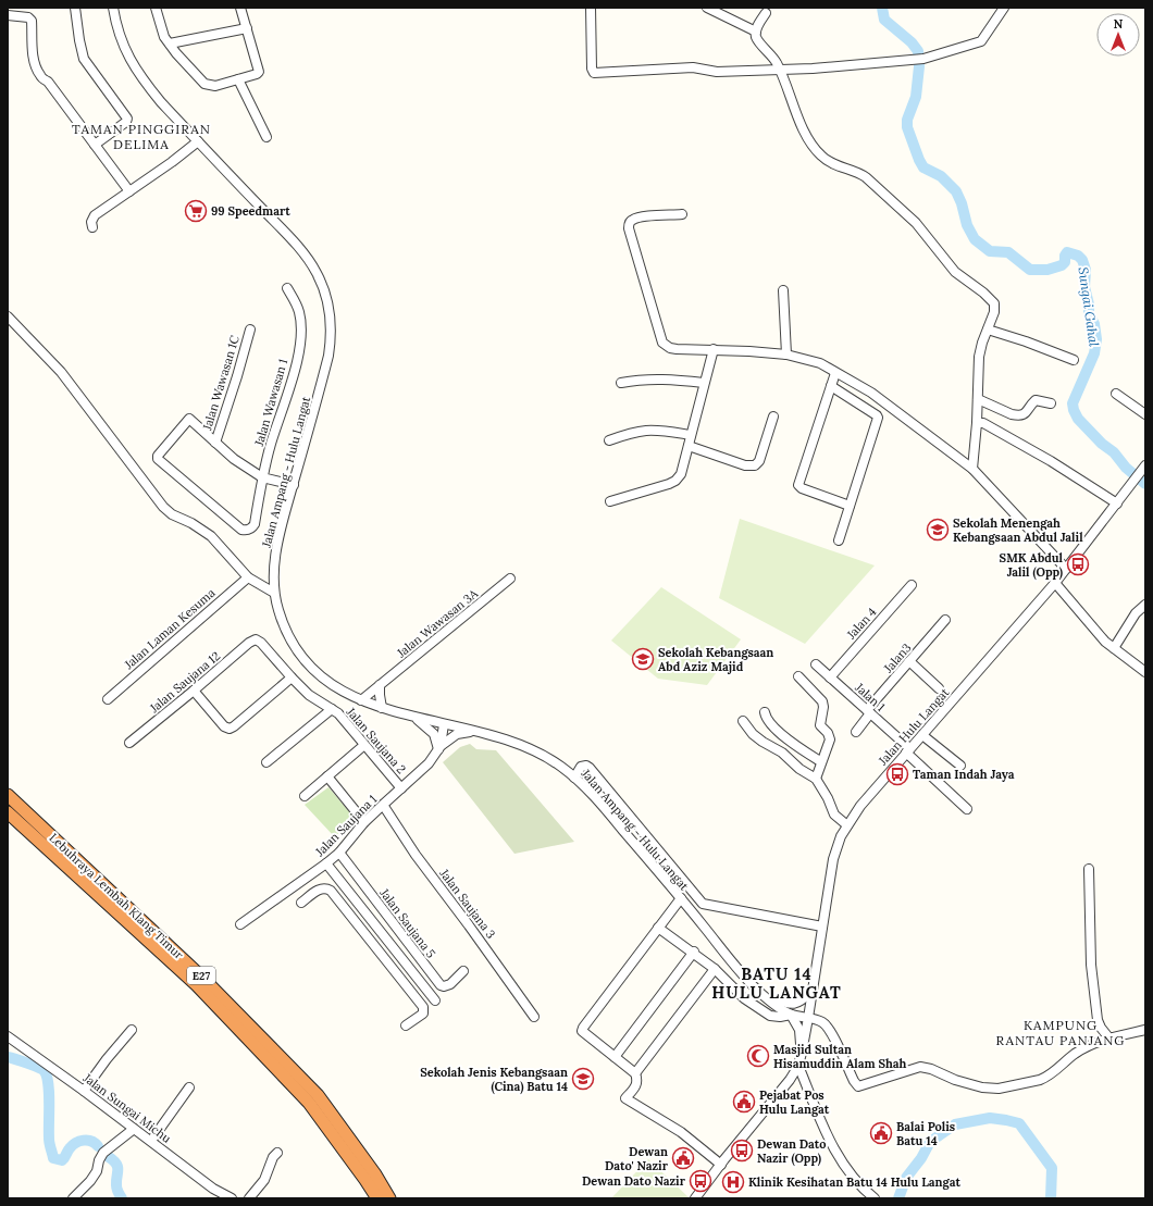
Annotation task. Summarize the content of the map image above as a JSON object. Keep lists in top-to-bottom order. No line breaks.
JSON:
{"streets":{"highway":["Lebuhraya Lembah Klang Timur","E27"],"street":["Jalan Wawasan 1C","Jalan Wawasan 1","Jalan Ampang - Hulu Langat","Jalan Wawasan 3A","Jalan 4","Jalan Laman Kesuma","Jalan3","Jalan Saujana 12","Jalan 1","Jalan Hulu Langat","Jalan Saujana 2","Jalan Saujana 1","Jalan Saujana 3","Jalan Saujana 5","Jalan Sungai Michu"]},"crossings":[["Jalan Wawasan 1C","Jalan Wawasan 1"],["Jalan Ampang - Hulu Langat","Jalan Wawasan 3A"],["Jalan Ampang - Hulu Langat","Jalan Hulu Langat"],["Jalan Ampang - Hulu Langat","Jalan Saujana 1"],["Jalan 4","Jalan 1"],["Jalan3","Jalan 1"],["Jalan Saujana 12","Jalan Saujana 2"],["Jalan 1","Jalan Hulu Langat"],["Jalan Saujana 2","Jalan Saujana 1"],["Jalan Saujana 1","Jalan Saujana 3"],["Jalan Saujana 1","Jalan Saujana 5"]],"districts":["TAMAN PINGGIRAN DELIMA","BATU 14 HULU LANGAT","KAMPUNG RANTAU PANJANG"],"water":["Sungai Gahal"],"places":{"supermarket":["99 Speedmart"],"school or university":["Sekolah Menengah Kebangsaan Abdul Jalil","Sekolah Kebangsaan Abd Aziz Majid","Sekolah Jenis Kebangsaan (Cina) Batu 14"],"bus stop":["SMK Abdul Jalil (Opp)","Taman Indah Jaya","Dewan Dato Nazir (Opp)","Dewan Dato Nazir"],"mosque":["Masjid Sultan Hisamuddin Alam Shah"],"public building":["Pejabat Pos Hulu Langat","Balai Polis Batu 14","Dewan Dato' Nazir"],"hospital":["Klinik Kesihatan Batu 14 Hulu Langat"]},"north":"top"}
